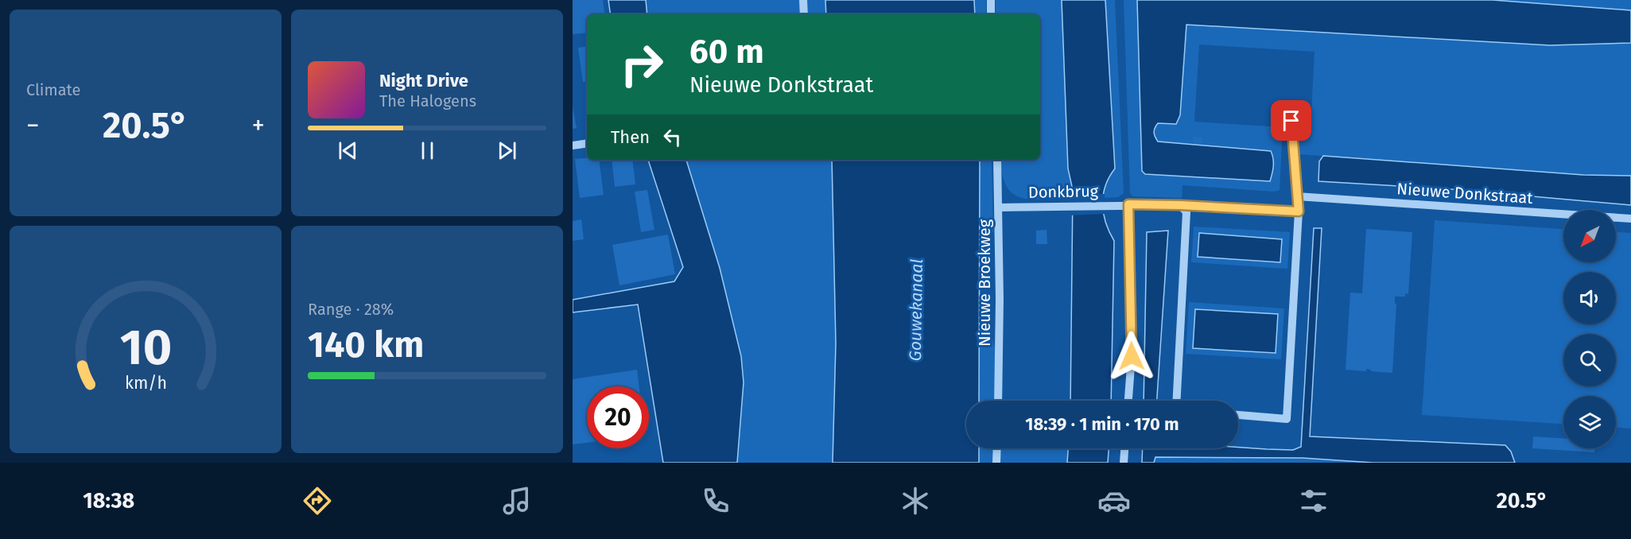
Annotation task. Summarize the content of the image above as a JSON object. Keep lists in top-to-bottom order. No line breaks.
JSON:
{"streets":{"street":["Donkbrug","Nieuwe Donkstraat","Nieuwe Broekweg"]},"crossings":[["Donkbrug","Nieuwe Broekweg"]],"water":["Gouwekanaal"],"north":"bottom left","page":{"tile":["Climate",["Range · 28%","140 km"]],"turn":["60 m","Nieuwe Donkstraat"],"song":["Night Drive","The Halogens"],"heat":["−","20.5°","+"],"then":"Then","limit":"20","trip":"18:39 · 1 min · 170 m","tabs":["18:38","20.5°"],"gauge":["10","km/h"]}}
